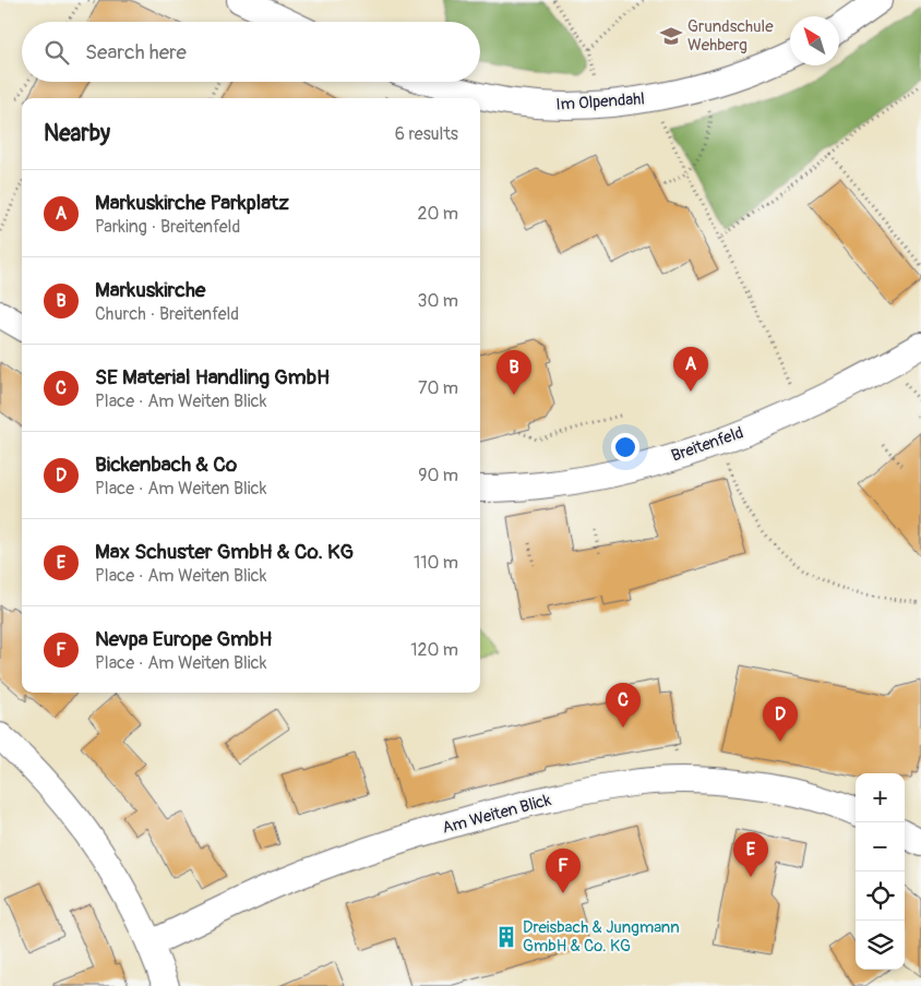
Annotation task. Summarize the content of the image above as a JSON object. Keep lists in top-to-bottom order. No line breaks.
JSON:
{"streets":{"street":["Im Olpendahl","Breitenfeld","Am Weiten Blick"]},"places":{"school or university":["Grundschule Wehberg"],"building":["Dreisbach & Jungmann GmbH & Co. KG"]},"north":"top left","page":{"search":"Search here","heading":["Nearby","6 results"],"list":[{"mark":"A","name":"Markuskirche Parkplatz","note":"Parking · Breitenfeld","value":"20 m"},{"mark":"B","name":"Markuskirche","note":"Church · Breitenfeld","value":"30 m"},{"mark":"C","name":"SE Material Handling GmbH","note":"Place · Am Weiten Blick","value":"70 m"},{"mark":"D","name":"Bickenbach & Co","note":"Place · Am Weiten Blick","value":"90 m"},{"mark":"E","name":"Max Schuster GmbH & Co. KG","note":"Place · Am Weiten Blick","value":"110 m"},{"mark":"F","name":"Nevpa Europe GmbH","note":"Place · Am Weiten Blick","value":"120 m"}],"pins":["A","B","C","D","E","F"],"map_buttons":["+","−"]}}
